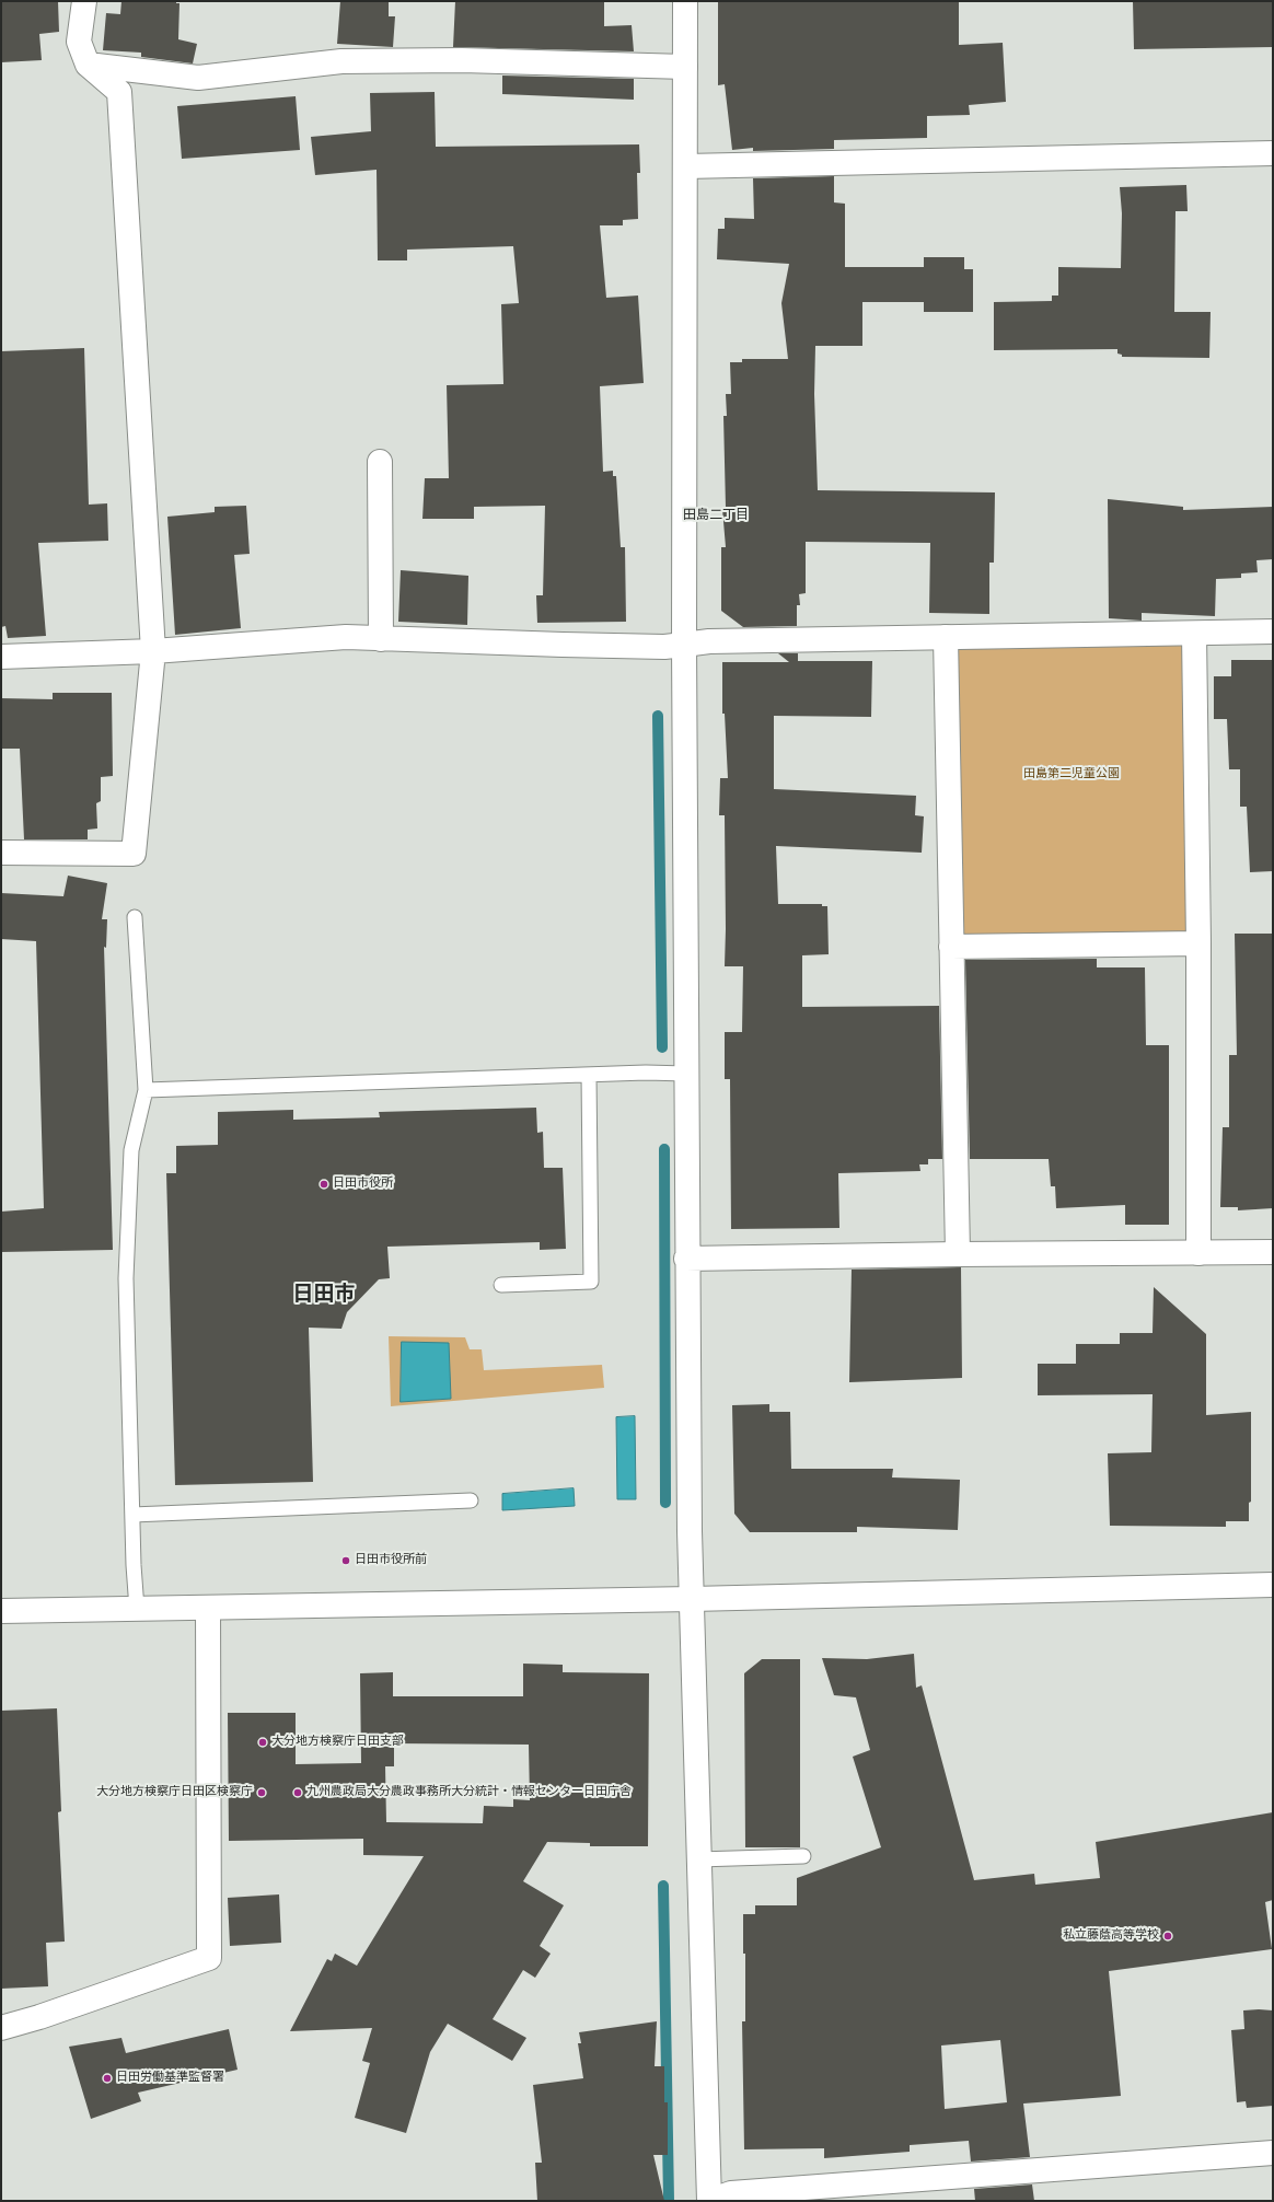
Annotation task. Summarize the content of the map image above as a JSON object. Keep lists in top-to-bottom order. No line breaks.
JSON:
{"districts":["田島二丁目","日田市"],"parks":["田島第二児童公園"],"places":["日田市役所","日田市役所前","大分地方検察庁日田支部","大分地方検察庁日田区検察庁","九州農政局大分農政事務所大分統計・情報センター日田庁舎","私立藤蔭高等学校","日田労働基準監督署"]}
